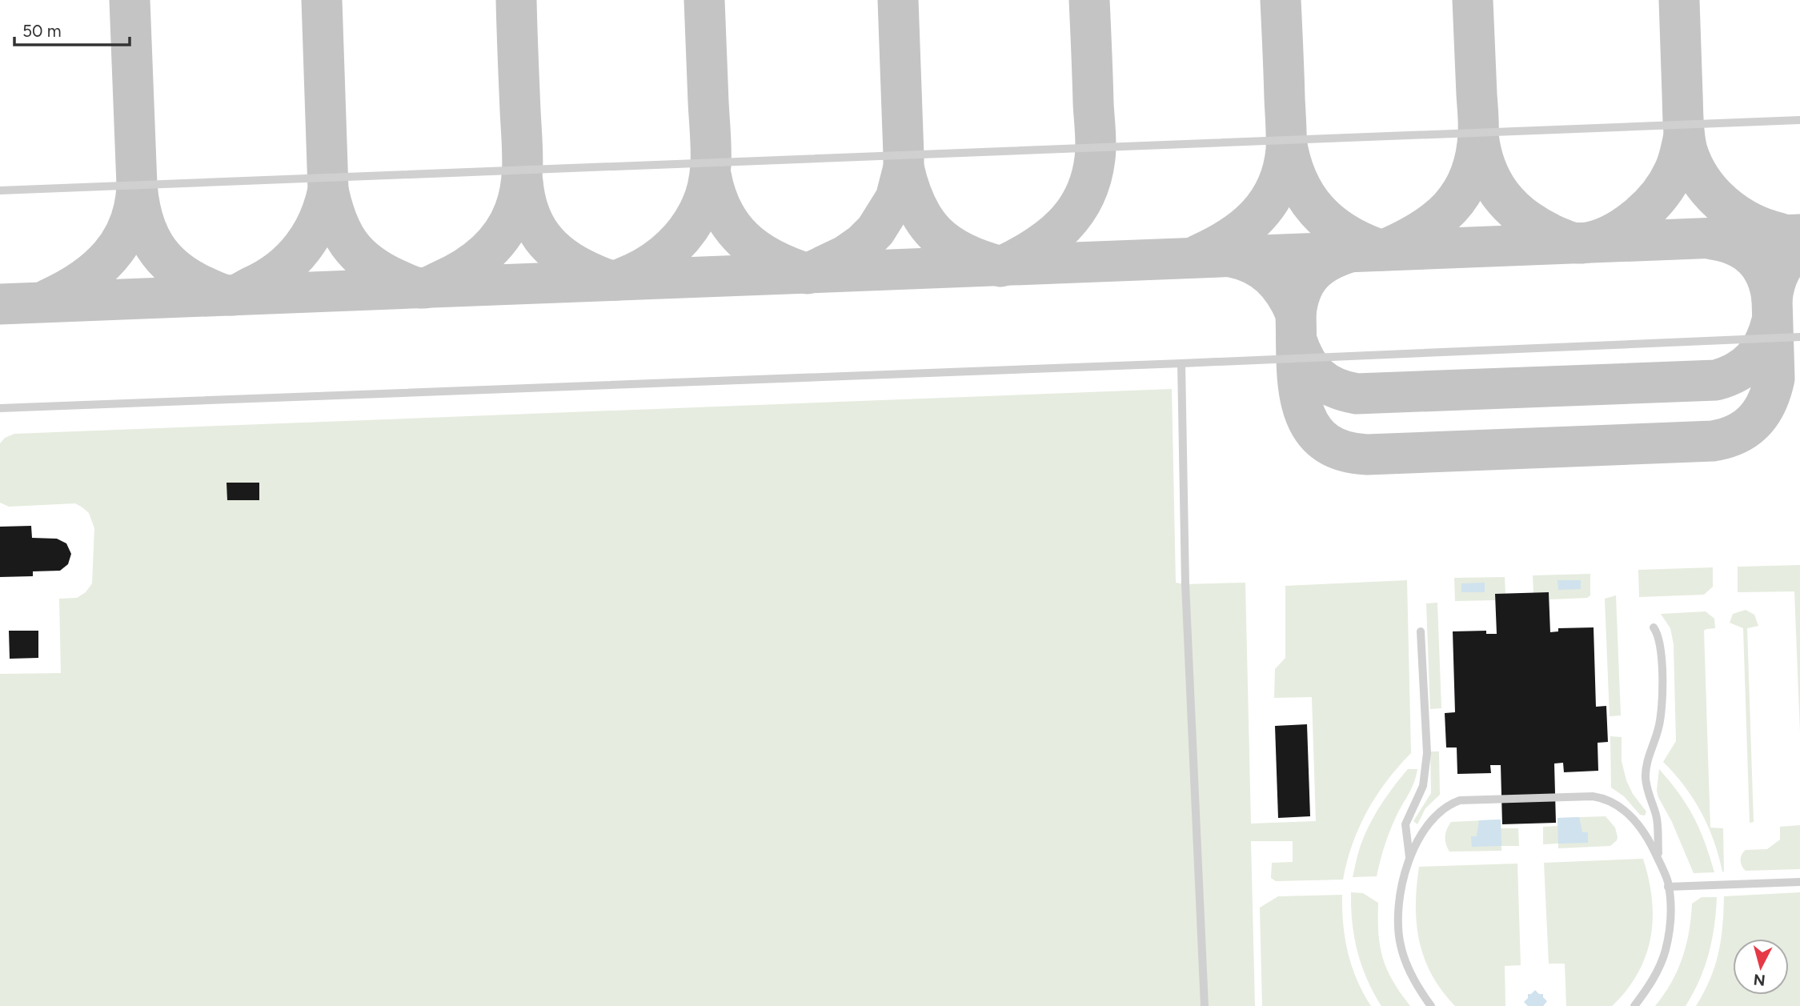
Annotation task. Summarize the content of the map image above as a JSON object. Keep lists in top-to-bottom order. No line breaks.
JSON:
{"scale_bar":"50 m","north":"bottom"}
